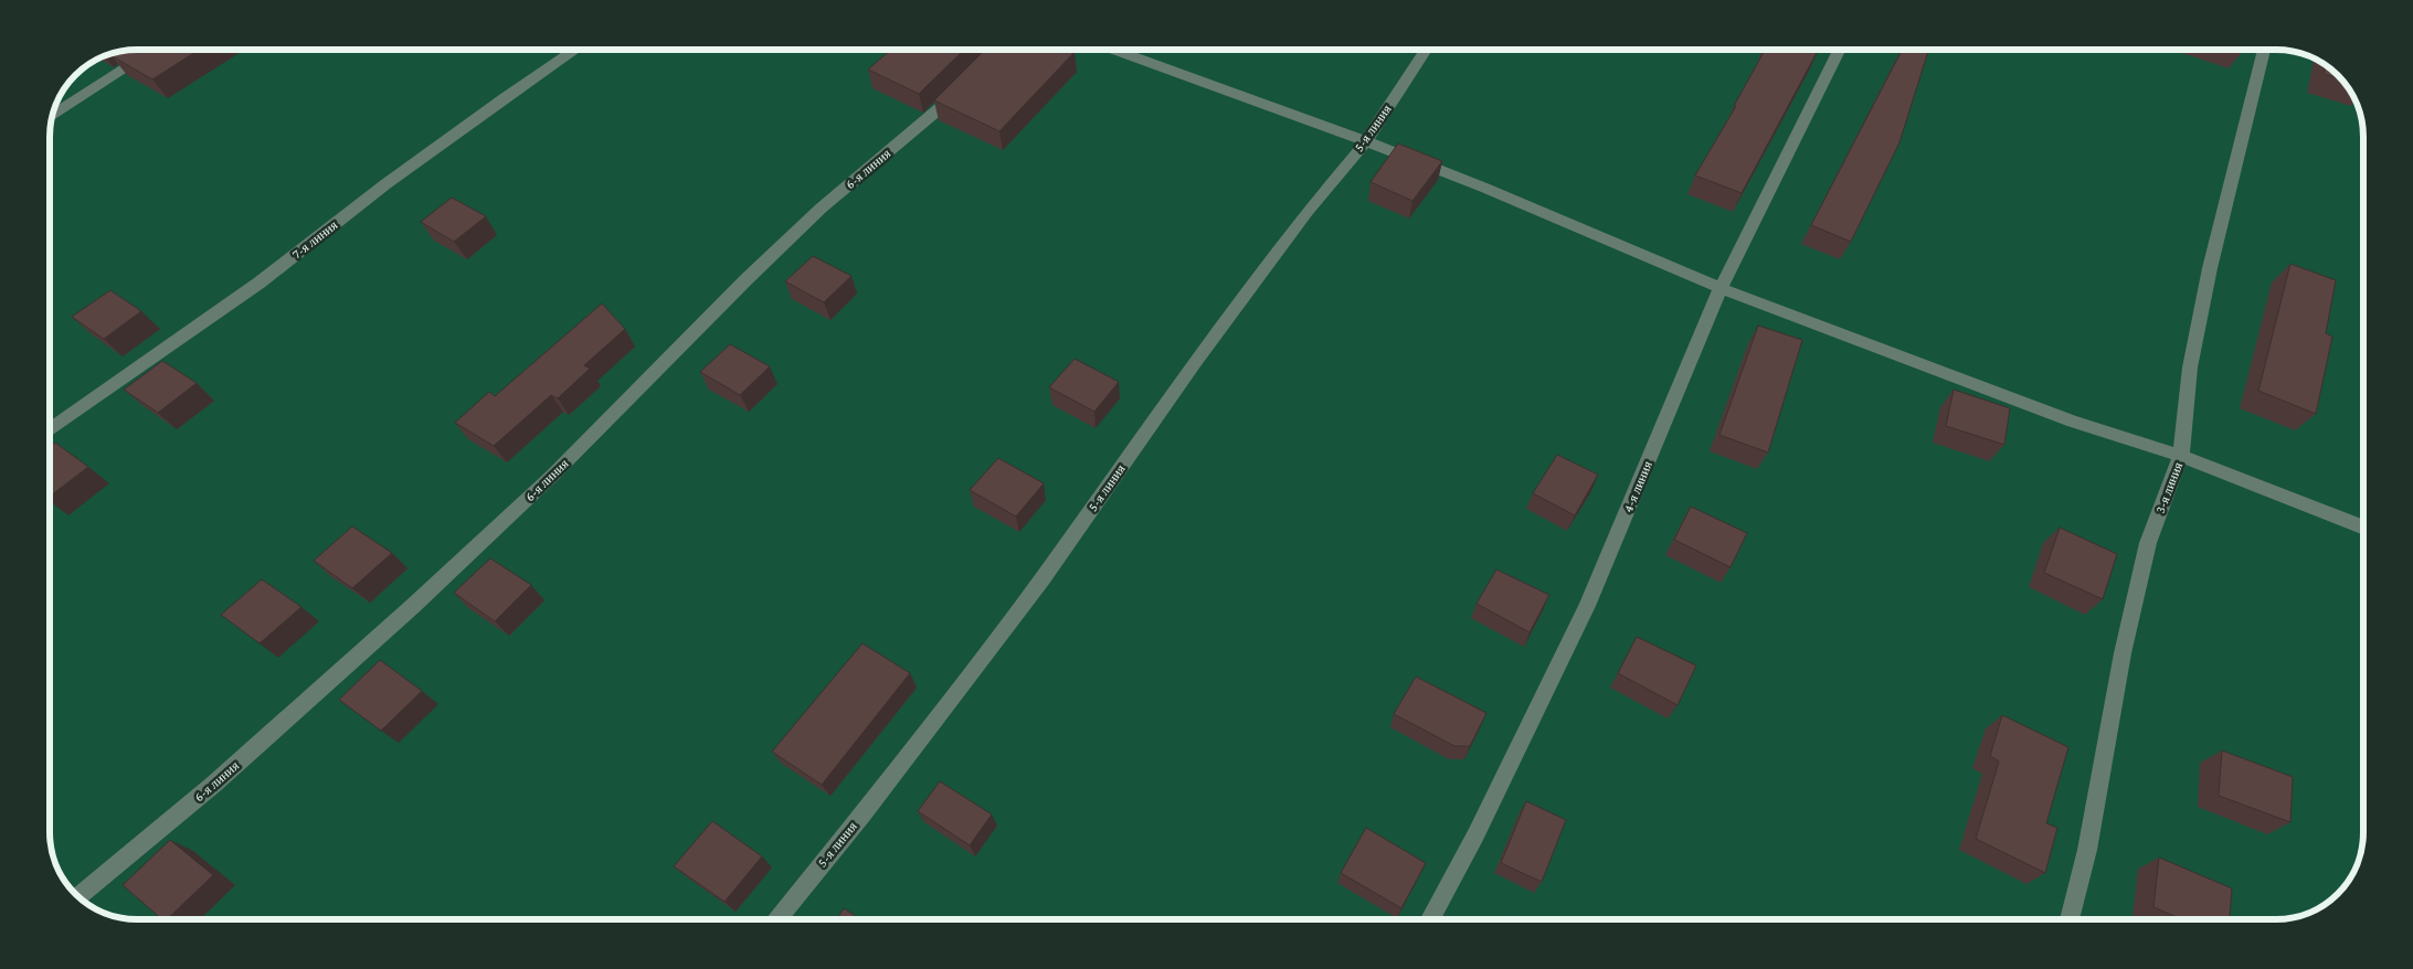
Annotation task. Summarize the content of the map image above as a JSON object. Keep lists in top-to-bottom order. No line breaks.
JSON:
{"streets":{"street":["5-я линия","6-я линия","7-я линия","4-я линия","3-я линия"]}}
